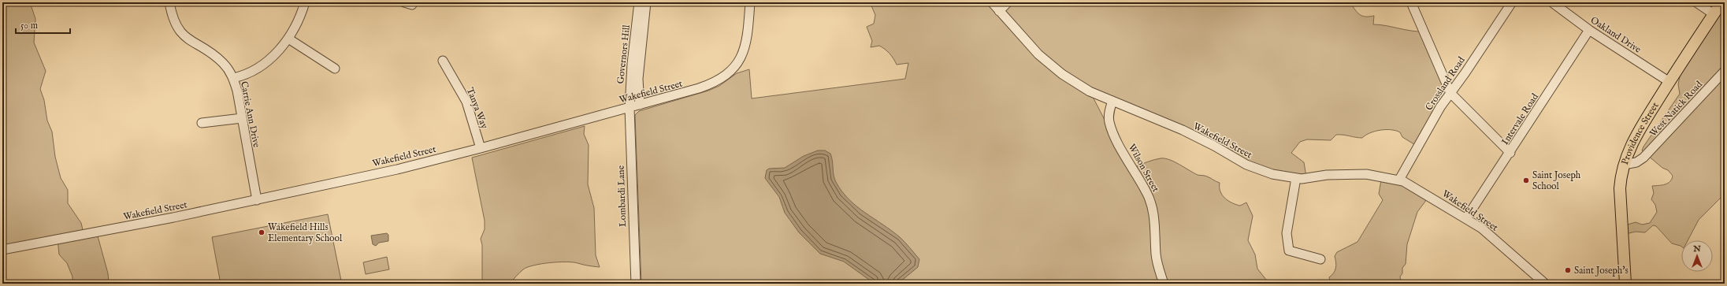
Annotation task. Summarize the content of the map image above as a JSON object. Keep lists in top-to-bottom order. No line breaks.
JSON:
{"streets":{"main road":["Providence Street"],"street":["Oakland Drive","Governors Hill","Crossland Road","Wakefield Street","Tanya Way","West Natick Road","Carrie Ann Drive","Intervale Road","Wilson Street","Lombardi Lane"]},"crossings":[["Oakland Drive","Intervale Road"],["Oakland Drive","Providence Street"],["Governors Hill","Wakefield Street"],["Governors Hill","Lombardi Lane"],["Crossland Road","Wakefield Street"],["Wakefield Street","Tanya Way"],["Wakefield Street","Carrie Ann Drive"],["Wakefield Street","Intervale Road"],["Wakefield Street","Wilson Street"],["Wakefield Street","Lombardi Lane"],["West Natick Road","Providence Street"]],"places":["Saint Joseph School","Wakefield Hills Elementary School","Saint Joseph's"],"scale_bar":"50 m","north":"top"}
